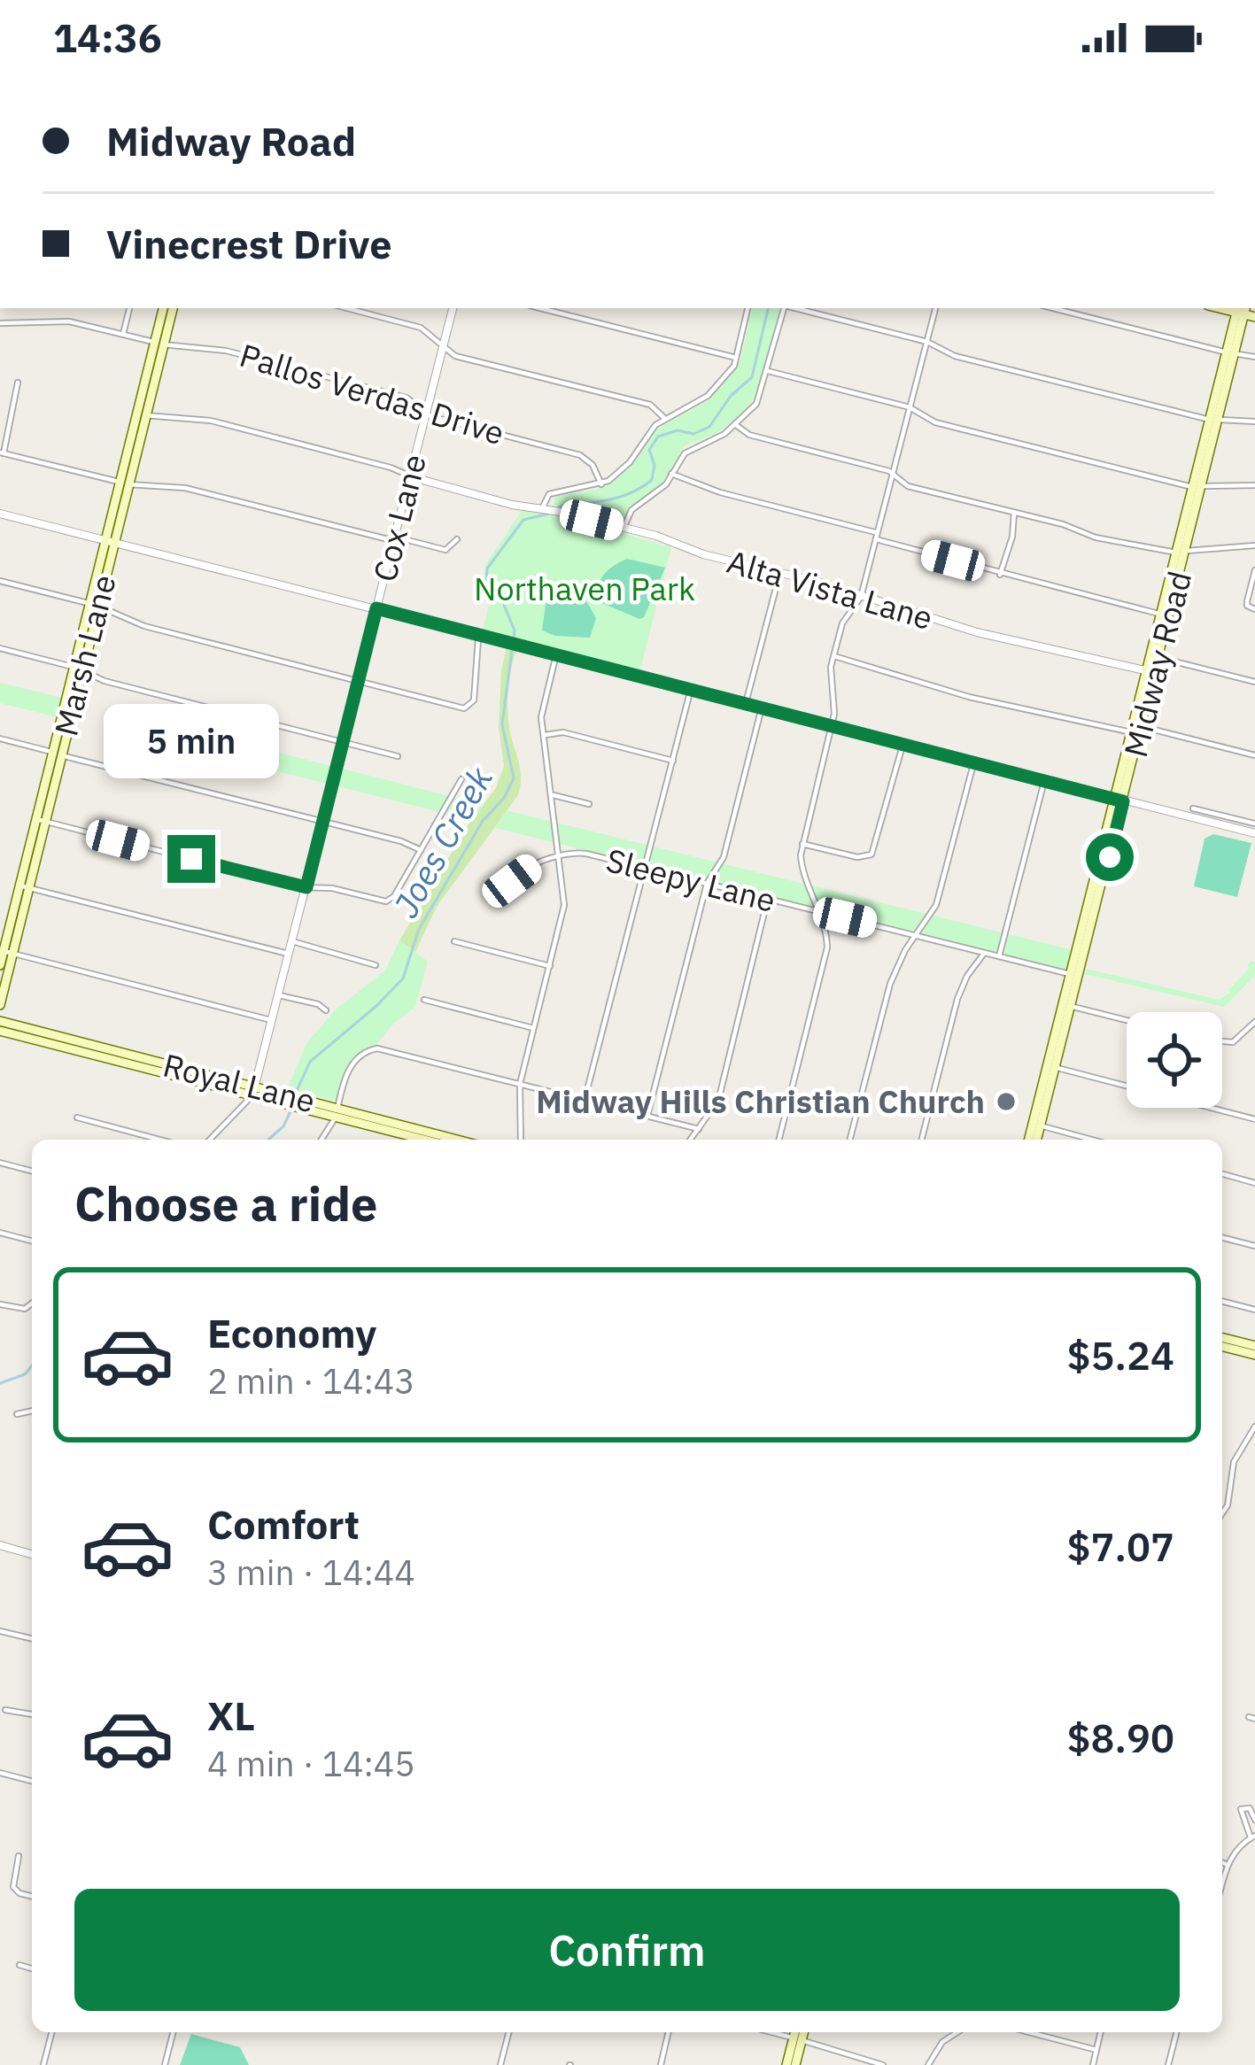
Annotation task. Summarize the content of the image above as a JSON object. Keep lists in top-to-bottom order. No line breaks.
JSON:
{"streets":{"main road":["Marsh Lane","Midway Road","Royal Lane"],"street":["Pallos Verdas Drive","Cox Lane","Alta Vista Lane","Sleepy Lane"]},"crossings":[["Pallos Verdas Drive","Cox Lane"],["Pallos Verdas Drive","Marsh Lane"],["Cox Lane","Alta Vista Lane"],["Cox Lane","Royal Lane"],["Alta Vista Lane","Marsh Lane"],["Alta Vista Lane","Midway Road"],["Midway Road","Sleepy Lane"]],"water":["Joes Creek"],"parks":["Northaven Park"],"places":["Midway Hills Christian Church"],"page":{"status":"14:36","banner":["Midway Road","Vinecrest Drive"],"bubble":"5 min","heading":"Choose a ride","list":[{"name":"Economy","note":"2 min · 14:43","value":"$5.24"},{"name":"Comfort","note":"3 min · 14:44","value":"$7.07"},{"name":"XL","note":"4 min · 14:45","value":"$8.90"}],"buttons":"Confirm"}}
